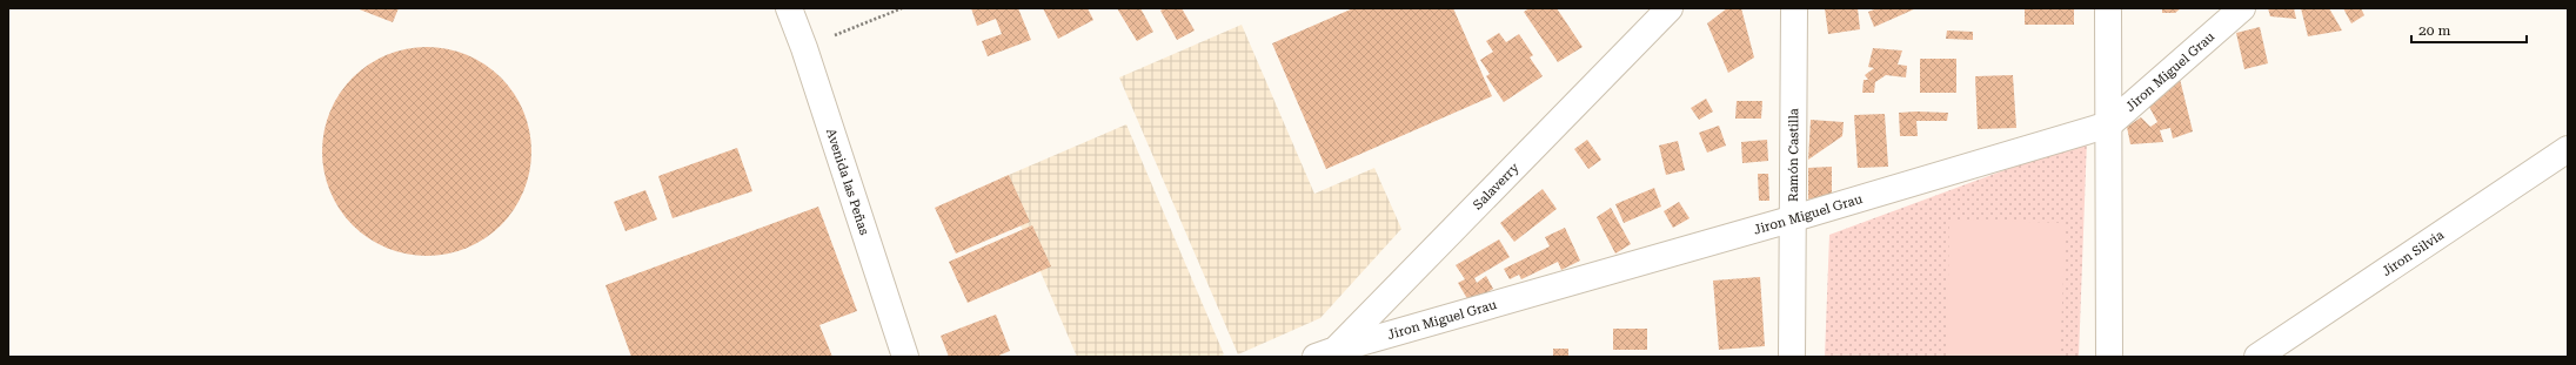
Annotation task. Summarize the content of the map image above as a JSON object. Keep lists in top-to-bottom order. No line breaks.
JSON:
{"streets":{"street":["Jiron Miguel Grau","Ramón Castilla","Avenida las Peñas","Salaverry","Jiron Silvia"]},"crossings":[["Jiron Miguel Grau","Ramón Castilla"],["Jiron Miguel Grau","Salaverry"]],"scale_bar":"20 m"}
